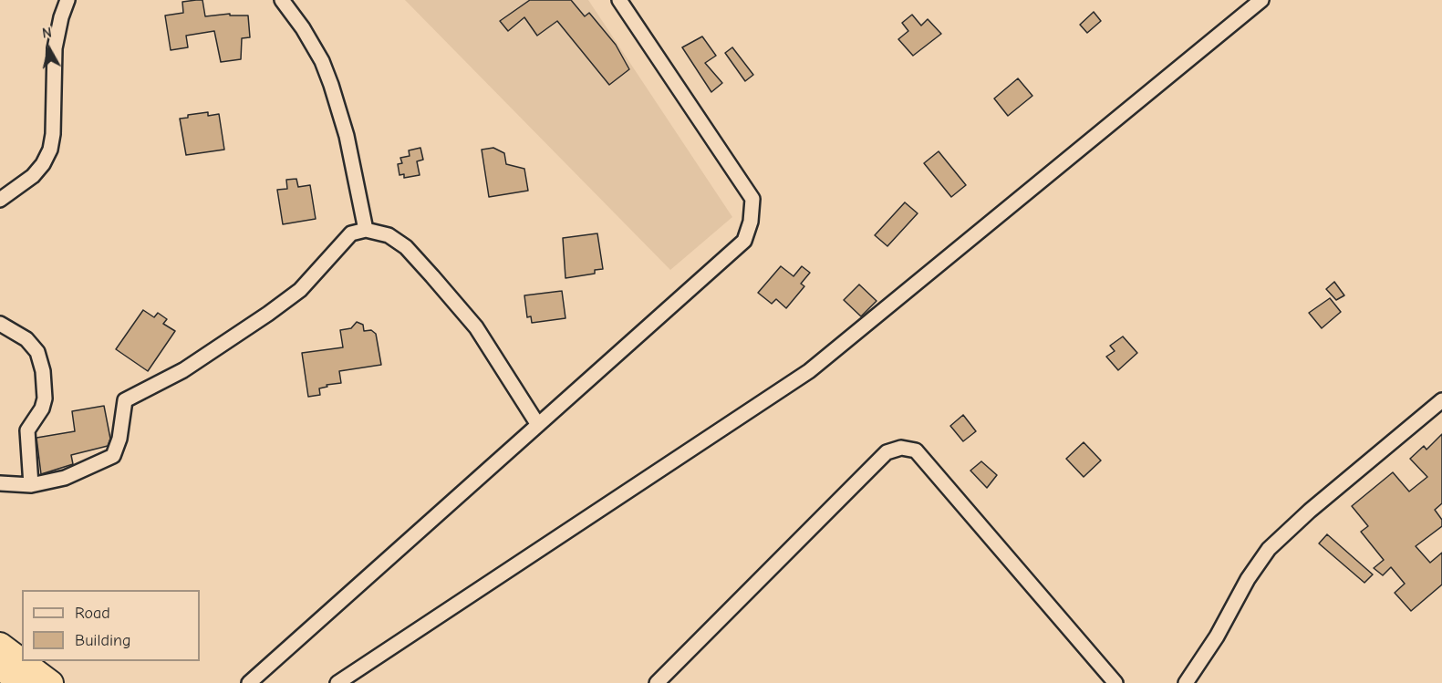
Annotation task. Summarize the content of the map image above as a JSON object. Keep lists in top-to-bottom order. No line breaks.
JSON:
{"legend":["Road","Building"],"north":"top"}
